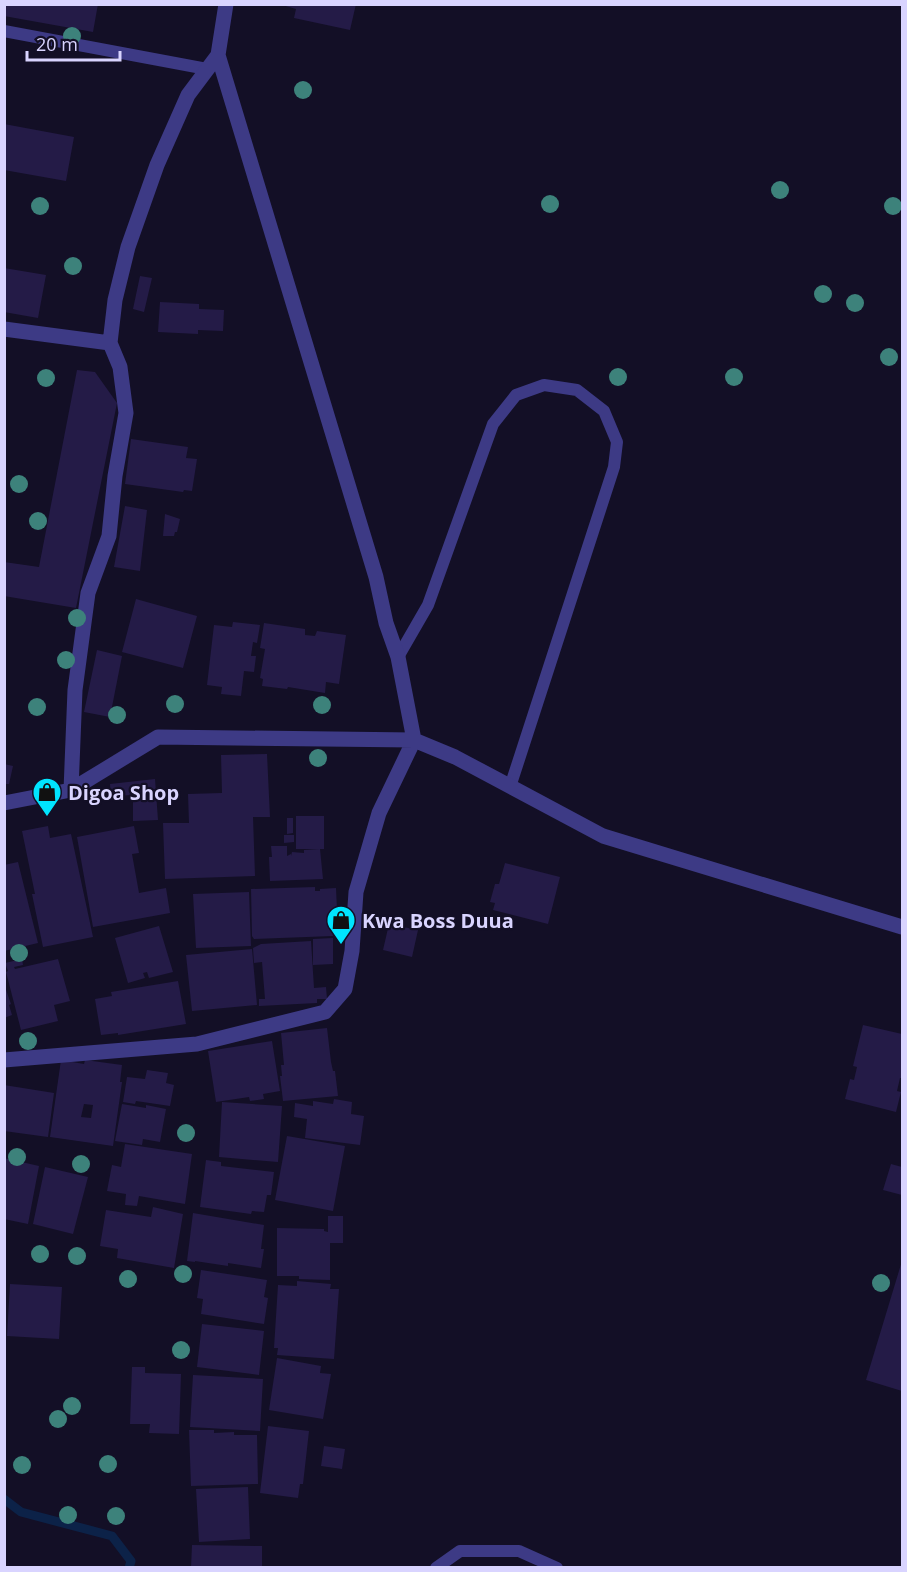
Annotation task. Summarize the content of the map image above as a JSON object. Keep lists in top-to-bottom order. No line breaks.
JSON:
{"places":{"shop":["Digoa Shop","Kwa Boss Duua"]},"scale_bar":"20 m"}
